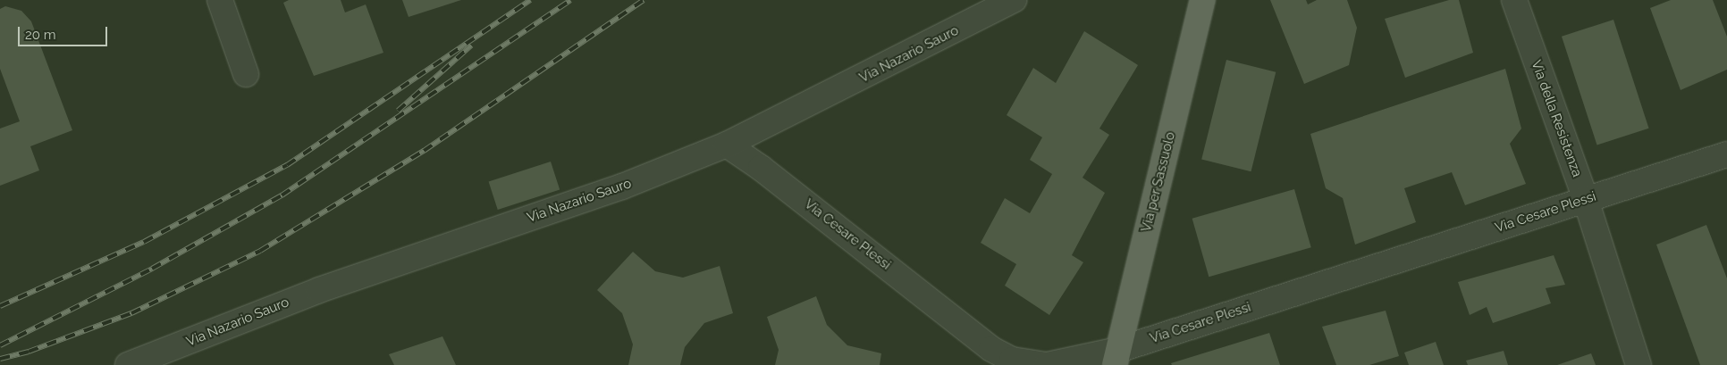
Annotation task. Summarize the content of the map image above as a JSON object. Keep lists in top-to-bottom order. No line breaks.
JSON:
{"streets":{"main road":["Via per Sassuolo"],"street":["Via Nazario Sauro","Via della Resistenza","Via Cesare Plessi"]},"crossings":[["Via Nazario Sauro","Via Cesare Plessi"],["Via della Resistenza","Via Cesare Plessi"],["Via per Sassuolo","Via Cesare Plessi"]],"scale_bar":"20 m"}
